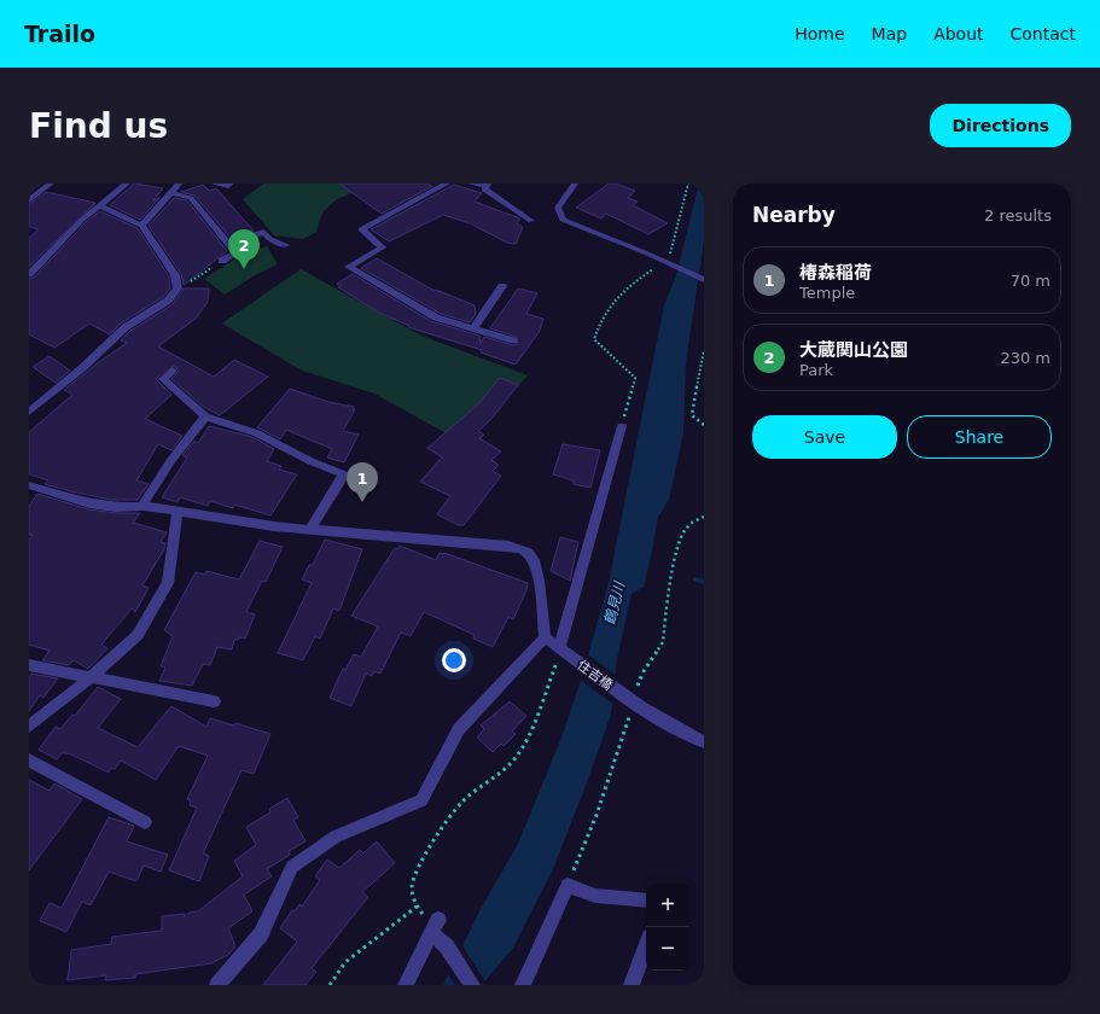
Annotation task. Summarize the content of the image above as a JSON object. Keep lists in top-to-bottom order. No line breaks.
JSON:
{"streets":{"street":["住吉橋"]},"water":["鶴見川"],"page":{"header":"Trailo","nav":["Home","Map","About","Contact"],"buttons":["Directions",["Save","Share"]],"title":"Find us","heading":["Nearby","2 results"],"pins":["2","1"],"list":[{"mark":"1","name":"椿森稲荷","note":"Temple","value":"70 m"},{"mark":"2","name":"大蔵関山公園","note":"Park","value":"230 m"}],"map_buttons":["+","−"]}}
